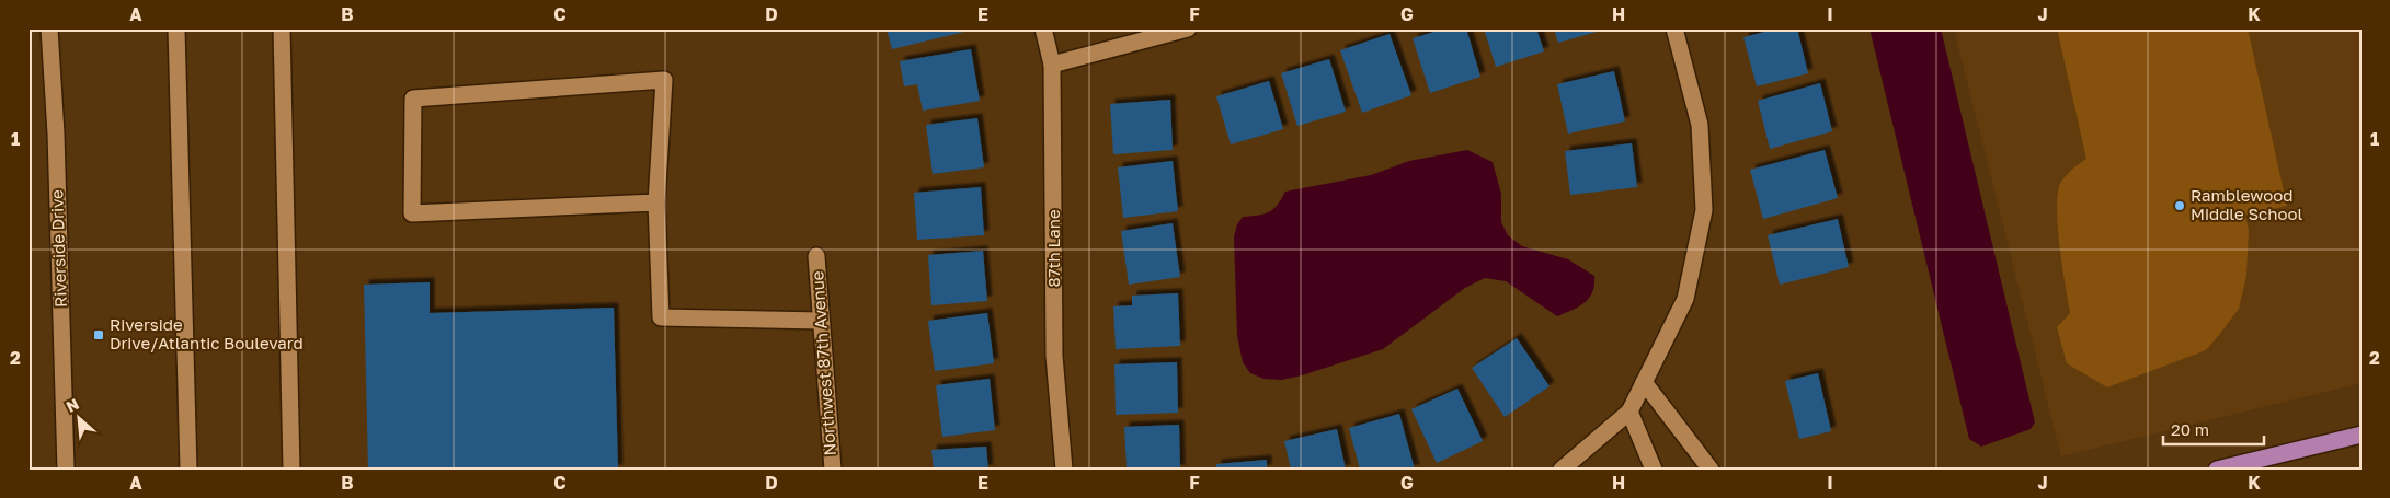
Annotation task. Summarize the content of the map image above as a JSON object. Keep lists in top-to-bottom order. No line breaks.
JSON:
{"streets":{"street":["Riverside Drive","87th Lane","Northwest 87th Avenue"]},"places":{"other":["Ramblewood Middle School"],"transit":["Riverside Drive/Atlantic Boulevard"]},"scale_bar":"20 m","north":"top left","grid":{"columns":["A","B","C","D","E","F","G","H","I","J","K"],"rows":["1","2"]}}
